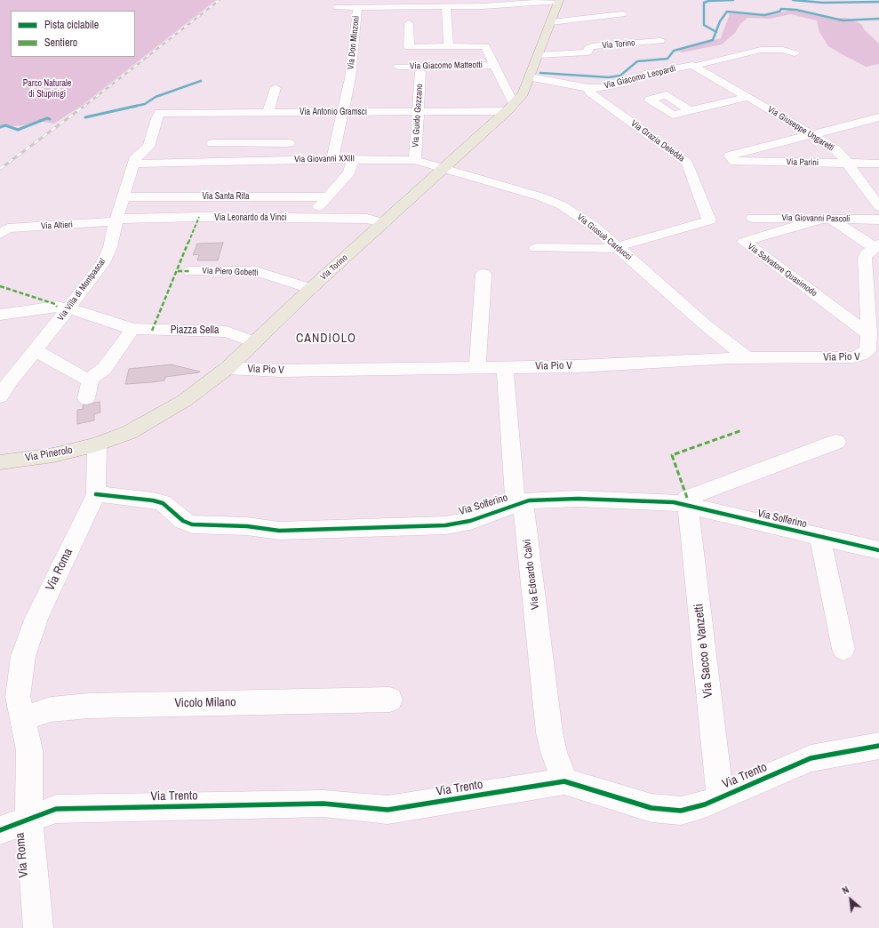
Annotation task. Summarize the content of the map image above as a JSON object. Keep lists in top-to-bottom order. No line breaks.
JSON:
{"streets":{"main road":["Via Torino","Via Pinerolo"],"street":["Via Don Minzoni","Via Giacomo Matteotti","Via Giacomo Leopardi","Via Antonio Gramsci","Via Guido Gozzano","Via Giuseppe Ungaretti","Via Grazia Deledda","Via Giovanni XXIII","Via Parini","Via Santa Rita","Via Leonardo da Vinci","Via Giovanni Pascoli","Via Altieri","Via Giosuè Carducci","Via Salvatore Quasimodo","Via Piero Gobetti","Via Villa di Montpascal","Piazza Sella","Via Pio V","Via Solferino","Via Roma","Via Edoardo Calvi","Via Sacco e Vanzetti","Vicolo Milano","Via Trento"]},"crossings":[["Via Don Minzoni","Via Antonio Gramsci"],["Via Don Minzoni","Via Giovanni XXIII"],["Via Torino","Via Giacomo Matteotti"],["Via Torino","Via Antonio Gramsci"],["Via Torino","Via Giovanni XXIII"],["Via Torino","Via Leonardo da Vinci"],["Via Torino","Via Giosuè Carducci"],["Via Torino","Via Piero Gobetti"],["Via Torino","Piazza Sella"],["Via Torino","Via Pio V"],["Via Torino","Via Pinerolo"],["Via Torino","Via Roma"],["Via Giacomo Matteotti","Via Antonio Gramsci"],["Via Giacomo Leopardi","Via Giuseppe Ungaretti"],["Via Giacomo Leopardi","Via Grazia Deledda"],["Via Antonio Gramsci","Via Guido Gozzano"],["Via Antonio Gramsci","Via Villa di Montpascal"],["Via Guido Gozzano","Via Giovanni XXIII"],["Via Giuseppe Ungaretti","Via Parini"],["Via Grazia Deledda","Via Giosuè Carducci"],["Via Giovanni XXIII","Via Giosuè Carducci"],["Via Giovanni XXIII","Via Villa di Montpascal"],["Via Santa Rita","Via Villa di Montpascal"],["Via Leonardo da Vinci","Via Altieri"],["Via Leonardo da Vinci","Via Villa di Montpascal"],["Via Giovanni Pascoli","Via Salvatore Quasimodo"],["Via Altieri","Via Villa di Montpascal"],["Via Giosuè Carducci","Via Pio V"],["Via Villa di Montpascal","Piazza Sella"],["Via Pio V","Via Edoardo Calvi"],["Via Pinerolo","Via Roma"],["Via Solferino","Via Roma"],["Via Solferino","Via Edoardo Calvi"],["Via Solferino","Via Sacco e Vanzetti"],["Via Roma","Vicolo Milano"],["Via Roma","Via Trento"],["Via Edoardo Calvi","Via Trento"],["Via Sacco e Vanzetti","Via Trento"]],"districts":["CANDIOLO"],"parks":["Parco Naturale di Stupinigi"],"legend":["Pista ciclabile","Sentiero"],"north":"top left"}
